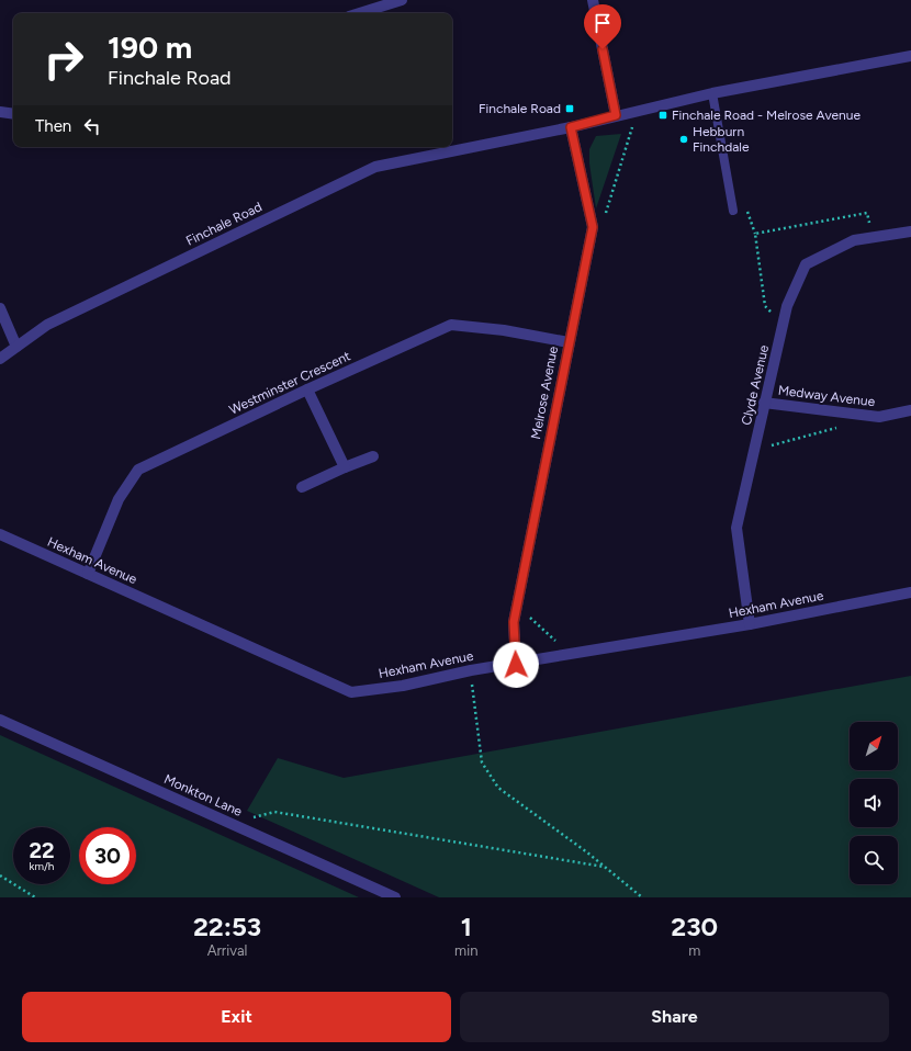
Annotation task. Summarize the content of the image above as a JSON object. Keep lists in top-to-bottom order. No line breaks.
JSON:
{"streets":{"street":["Finchale Road","Westminster Crescent","Clyde Avenue","Melrose Avenue","Medway Avenue","Hexham Avenue","Monkton Lane"]},"crossings":[["Finchale Road","Melrose Avenue"],["Westminster Crescent","Melrose Avenue"],["Westminster Crescent","Hexham Avenue"],["Clyde Avenue","Medway Avenue"],["Clyde Avenue","Hexham Avenue"],["Melrose Avenue","Hexham Avenue"]],"places":{"transit":["Finchale Road","Finchale Road - Melrose Avenue"],"other":["Hebburn Finchdale"]},"north":"top right","page":{"turn":["190 m","Finchale Road"],"then":"Then","speed":"22 km/h","limit":"30","eta":["22:53","Arrival","1","min","230","m"],"buttons":["Exit","Share"]}}
